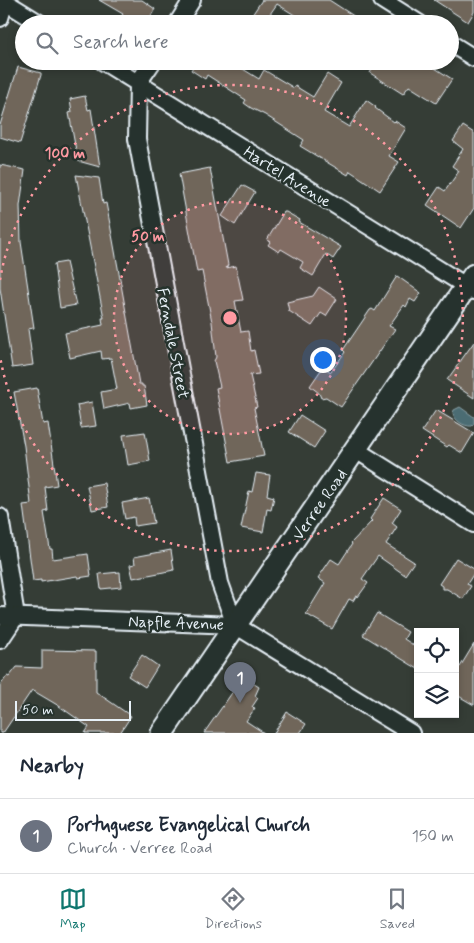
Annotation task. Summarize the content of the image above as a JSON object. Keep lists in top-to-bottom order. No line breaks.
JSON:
{"streets":{"main road":["Verree Road"],"street":["Hartel Avenue","Ferndale Street","Napfle Avenue"]},"crossings":[["Hartel Avenue","Ferndale Street"],["Hartel Avenue","Verree Road"],["Ferndale Street","Verree Road"],["Ferndale Street","Napfle Avenue"],["Verree Road","Napfle Avenue"]],"scale_bar":"50 m","page":{"search":"Search here","pins":"1","scale":"50 m","heading":"Nearby","list":[{"mark":"1","name":"Portuguese Evangelical Church","note":"Church · Verree Road","value":"150 m"}],"nav":["Map","Directions","Saved"]},"rings":["100 m","50 m"]}
